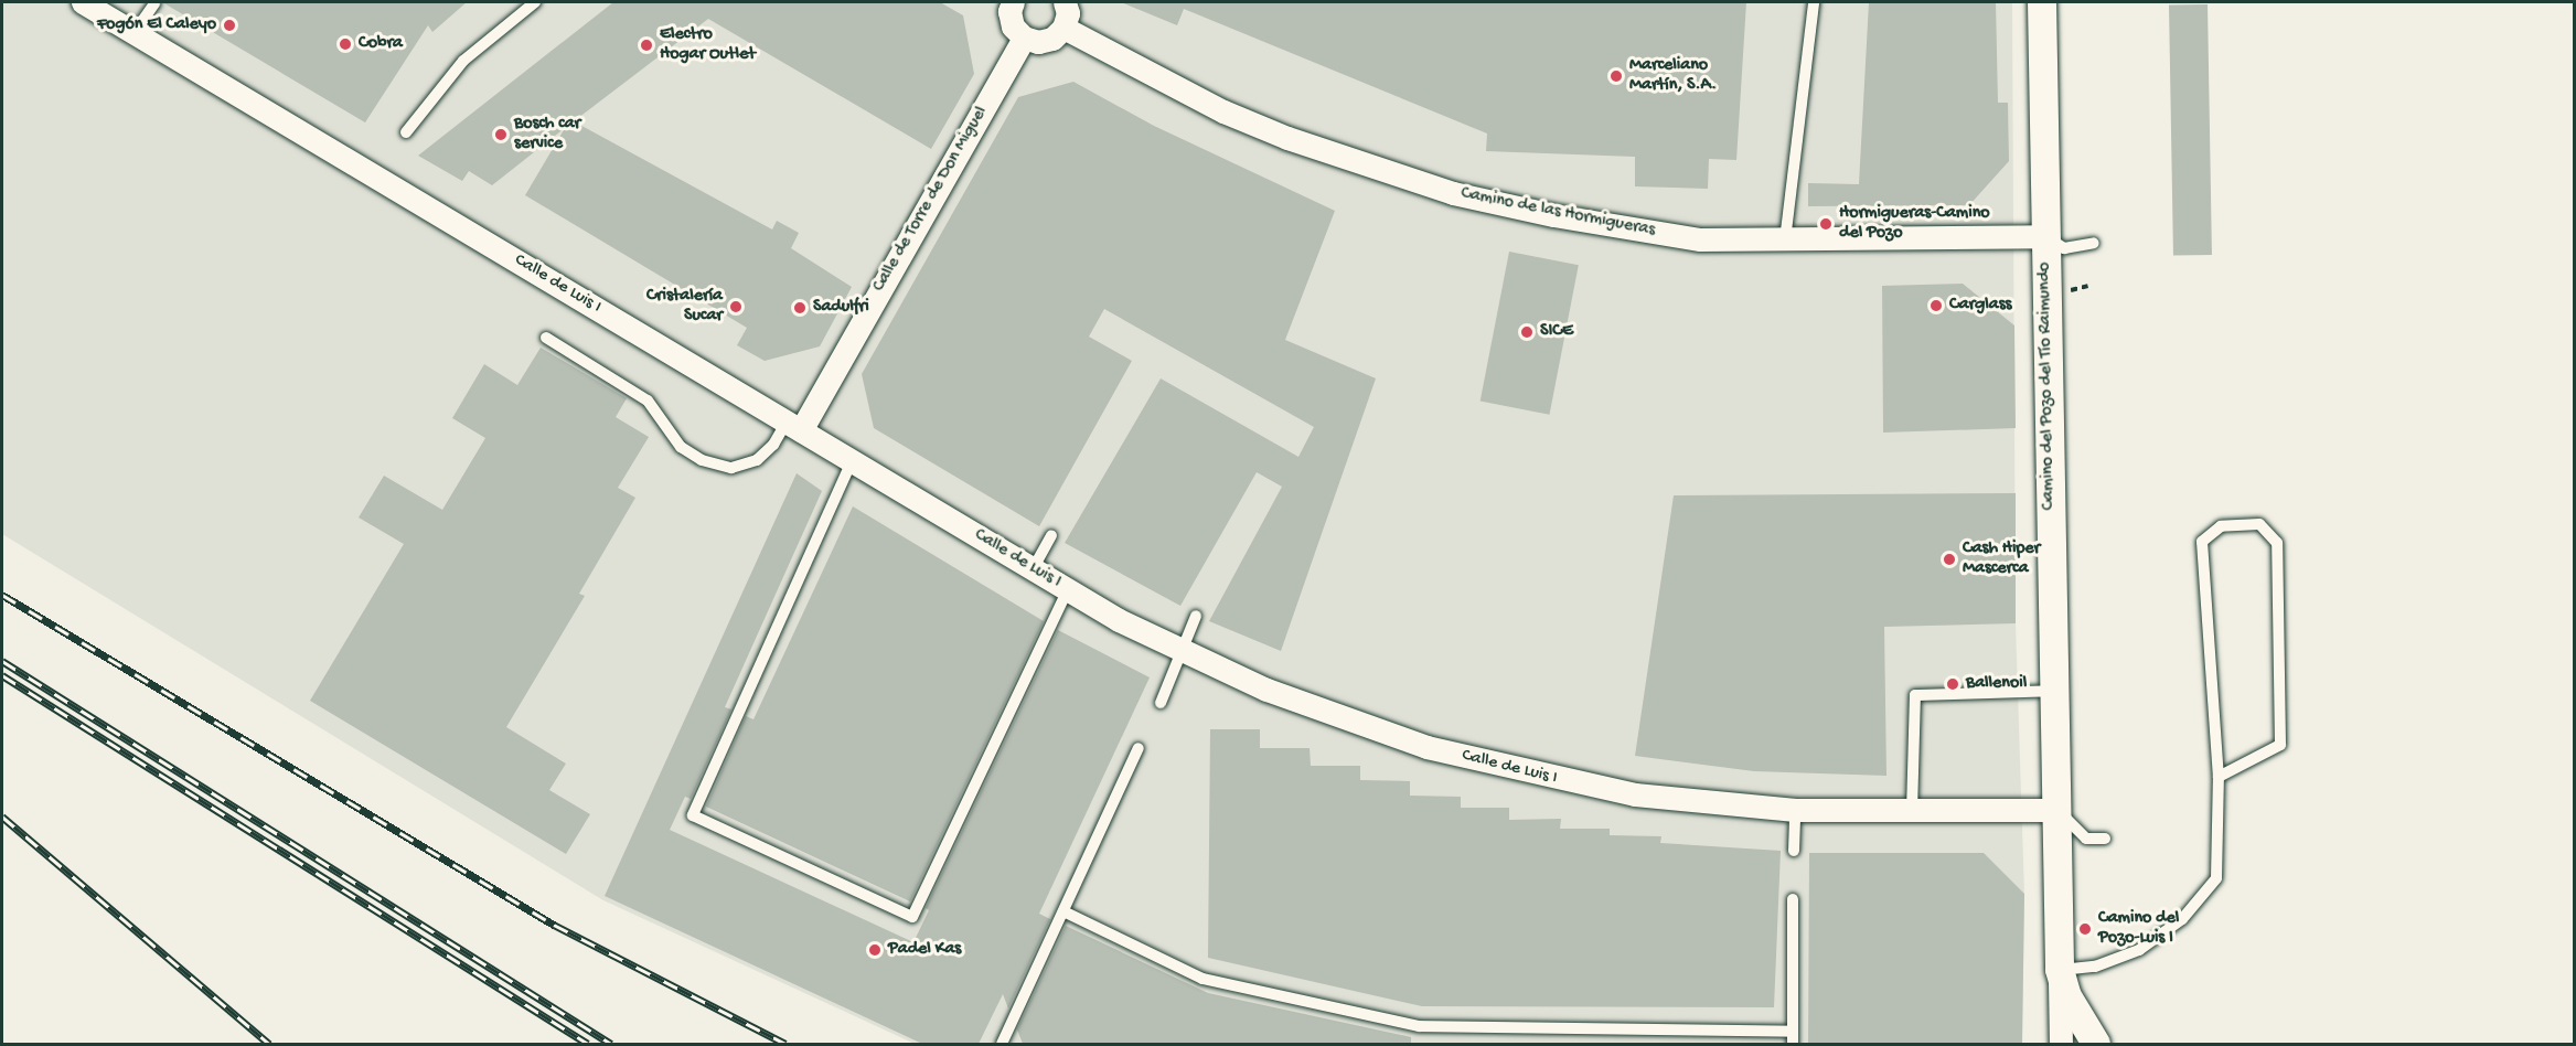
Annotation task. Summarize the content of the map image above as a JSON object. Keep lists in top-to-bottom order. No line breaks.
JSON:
{"streets":{"street":["Calle de Torre de Don Miguel","Camino de las Hormigueras","Calle de Luis I","Camino del Pozo del Tío Raimundo"]},"crossings":[["Calle de Torre de Don Miguel","Calle de Luis I"],["Camino de las Hormigueras","Camino del Pozo del Tío Raimundo"],["Calle de Luis I","Camino del Pozo del Tío Raimundo"]],"places":["Fogón El Caleyo","Cobra","Electro Hogar Outlet","Marceliano Martín, S.A.","Bosch car service","Hormigueras-Camino del Pozo","Carglass","Cristalería Sucar","Sadulfri","SICE","Cash Hiper Mascerca","Ballenoil","Camino del Pozo-Luis I","Padel Kas"]}
